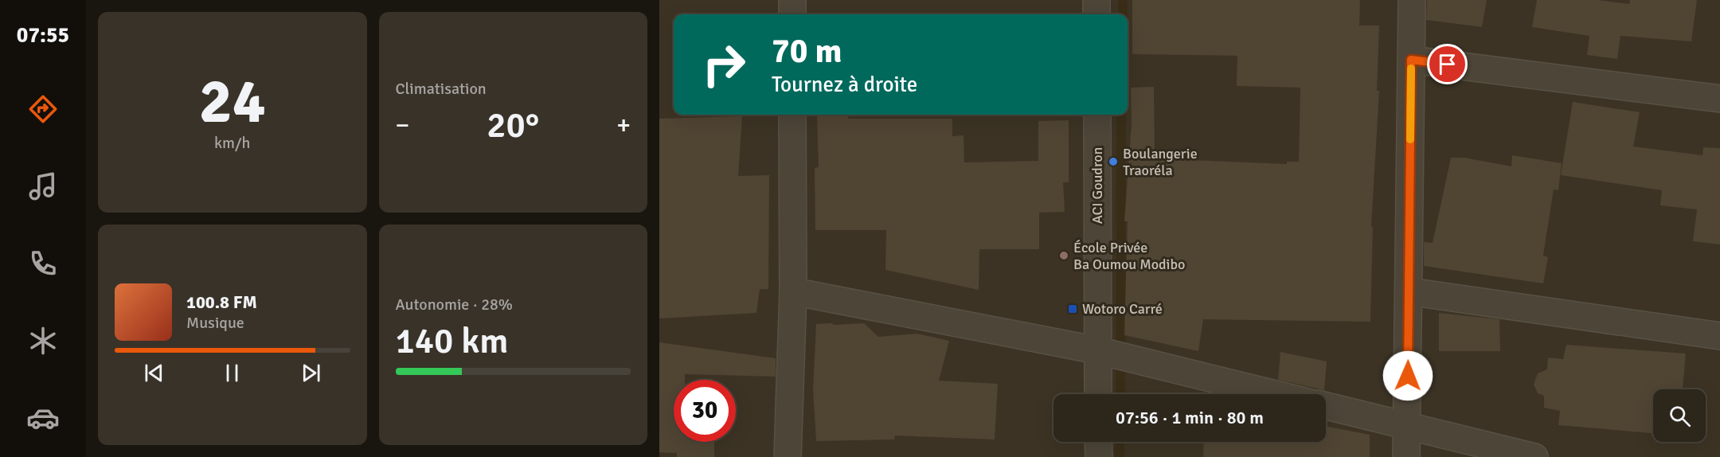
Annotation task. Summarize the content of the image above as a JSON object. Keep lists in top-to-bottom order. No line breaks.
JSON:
{"streets":{"street":["ACI Goudron"]},"places":{"other":["Boulangerie Traoréla","École Privée Ba Oumou Modibo"],"transit":["Wotoro Carré"]},"page":{"tabs":"07:55","tile":[["24","km/h"],"Climatisation",["Autonomie · 28%","140 km"]],"turn":["70 m","Tournez à droite"],"heat":["−","20°","+"],"song":["100.8 FM","Musique"],"limit":"30","trip":"07:56 · 1 min · 80 m"}}
